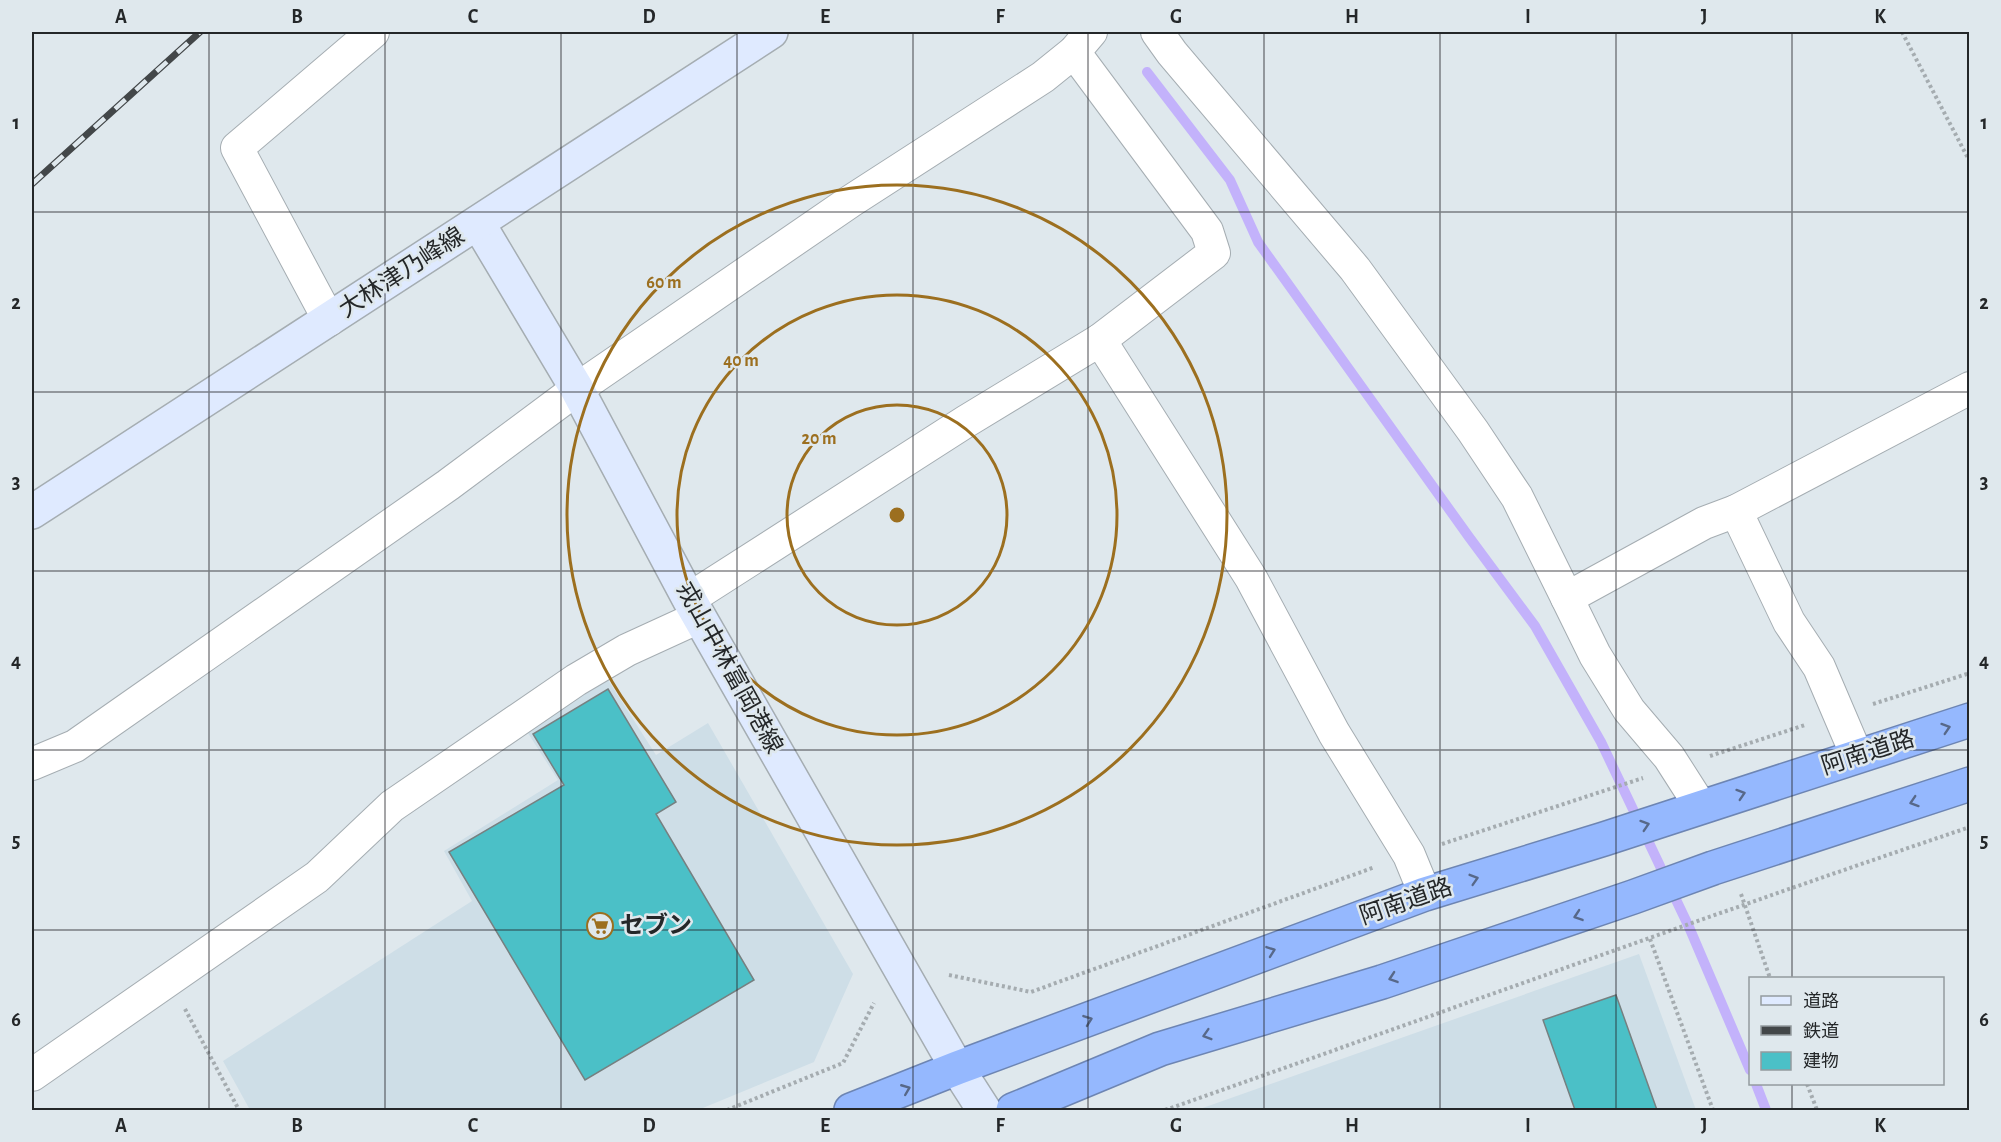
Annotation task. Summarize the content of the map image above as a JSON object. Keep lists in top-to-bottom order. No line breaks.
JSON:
{"streets":{"highway":["阿南道路"],"main road":["大林津乃峰線","戎山中林富岡港線"]},"crossings":[["大林津乃峰線","戎山中林富岡港線"],["戎山中林富岡港線","阿南道路"]],"places":{"supermarket":["セブン"]},"legend":["道路","鉄道","建物"],"grid":{"columns":["A","B","C","D","E","F","G","H","I","J","K"],"rows":["1","2","3","4","5","6"]},"rings":["60 m","40 m","20 m"]}
